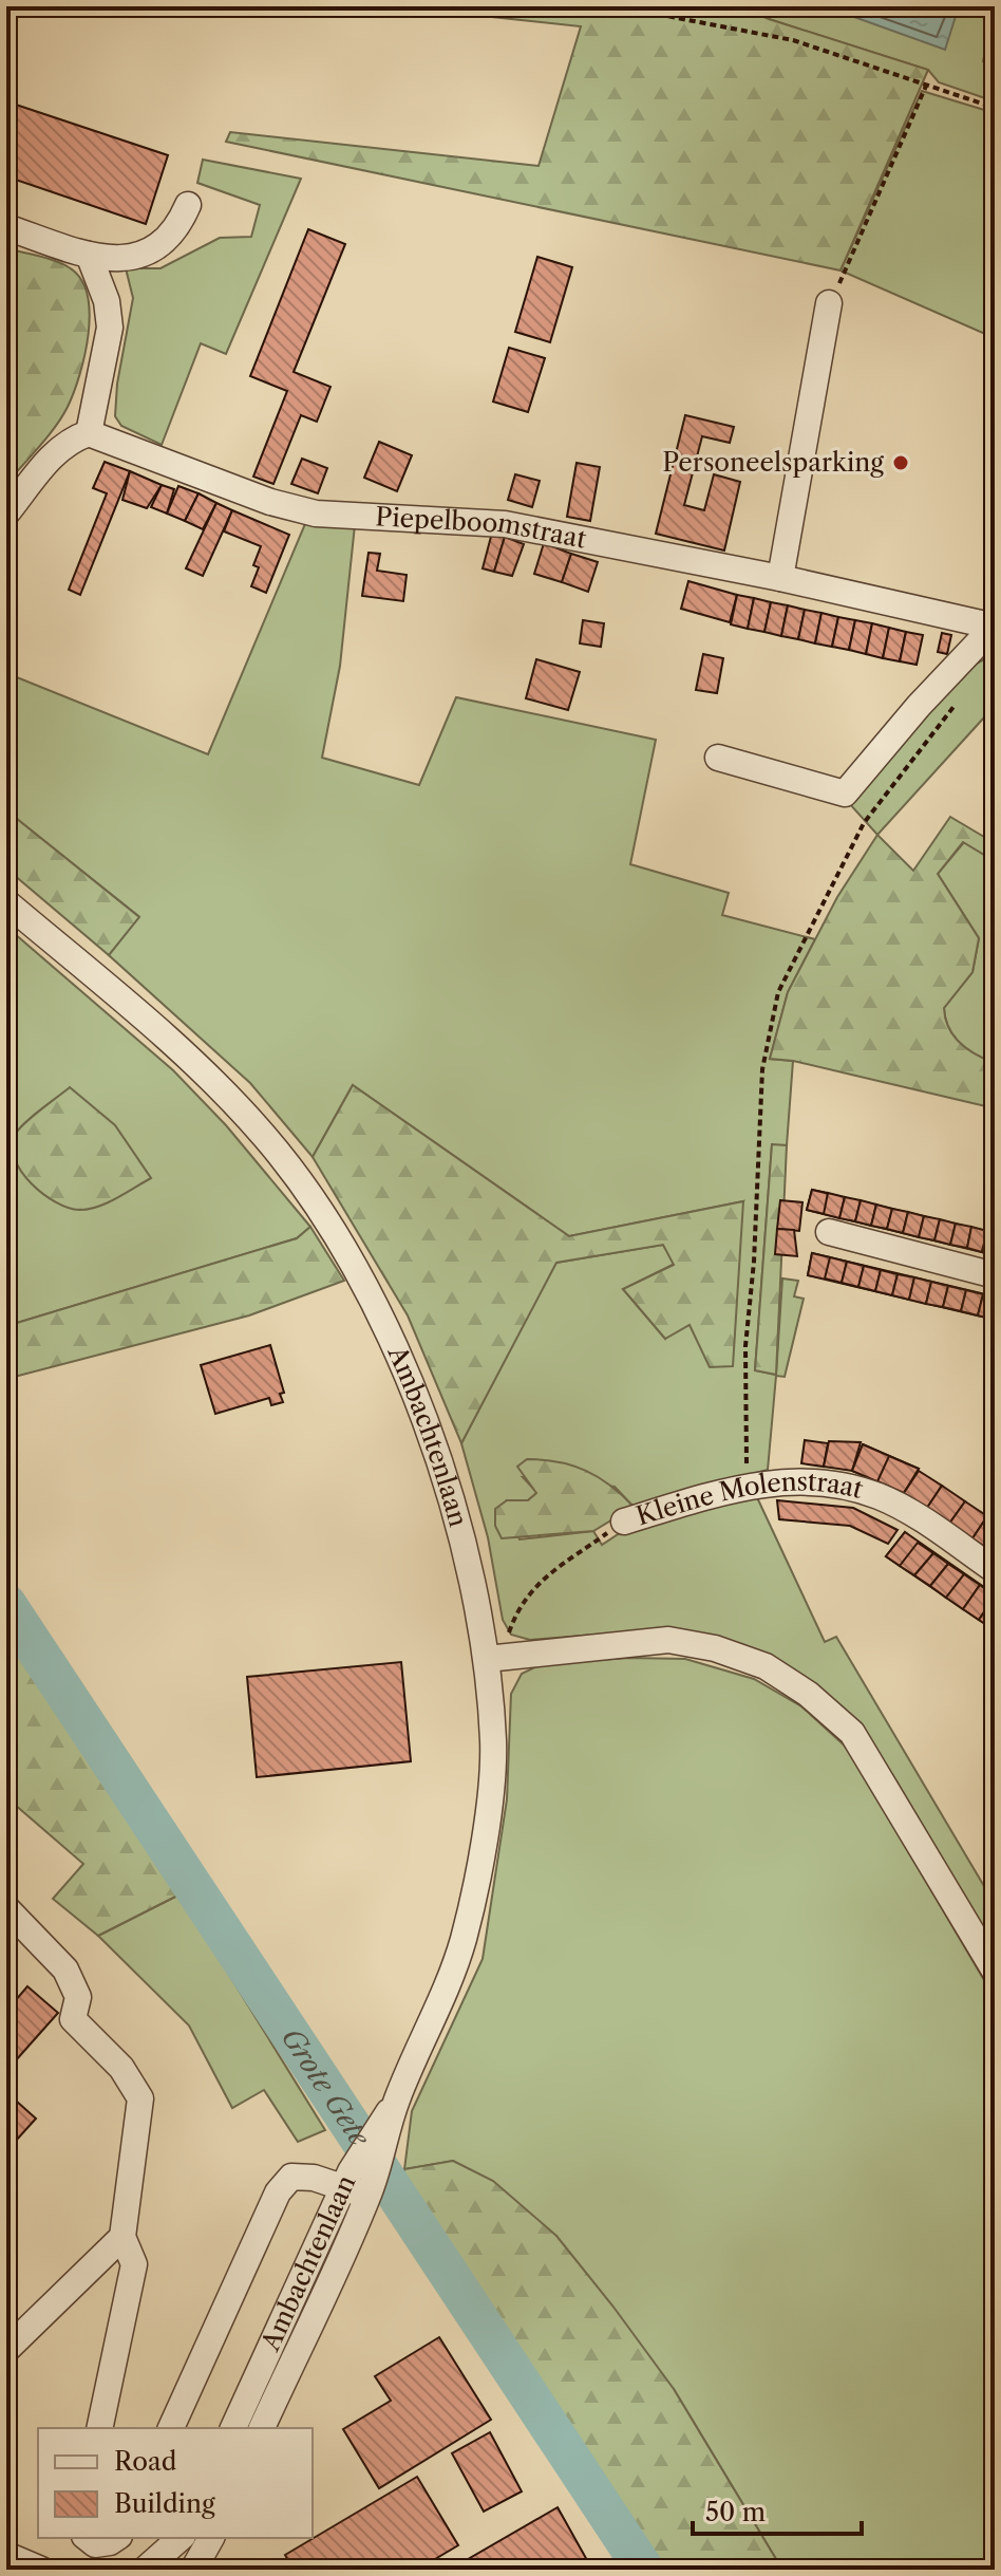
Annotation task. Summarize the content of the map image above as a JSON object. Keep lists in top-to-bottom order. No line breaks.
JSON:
{"streets":{"street":["Piepelboomstraat","Ambachtenlaan","Kleine Molenstraat"]},"crossings":[["Ambachtenlaan","Kleine Molenstraat"]],"water":["Grote Gete"],"places":["Personeelsparking"],"legend":["Road","Building"],"scale_bar":"50 m"}
